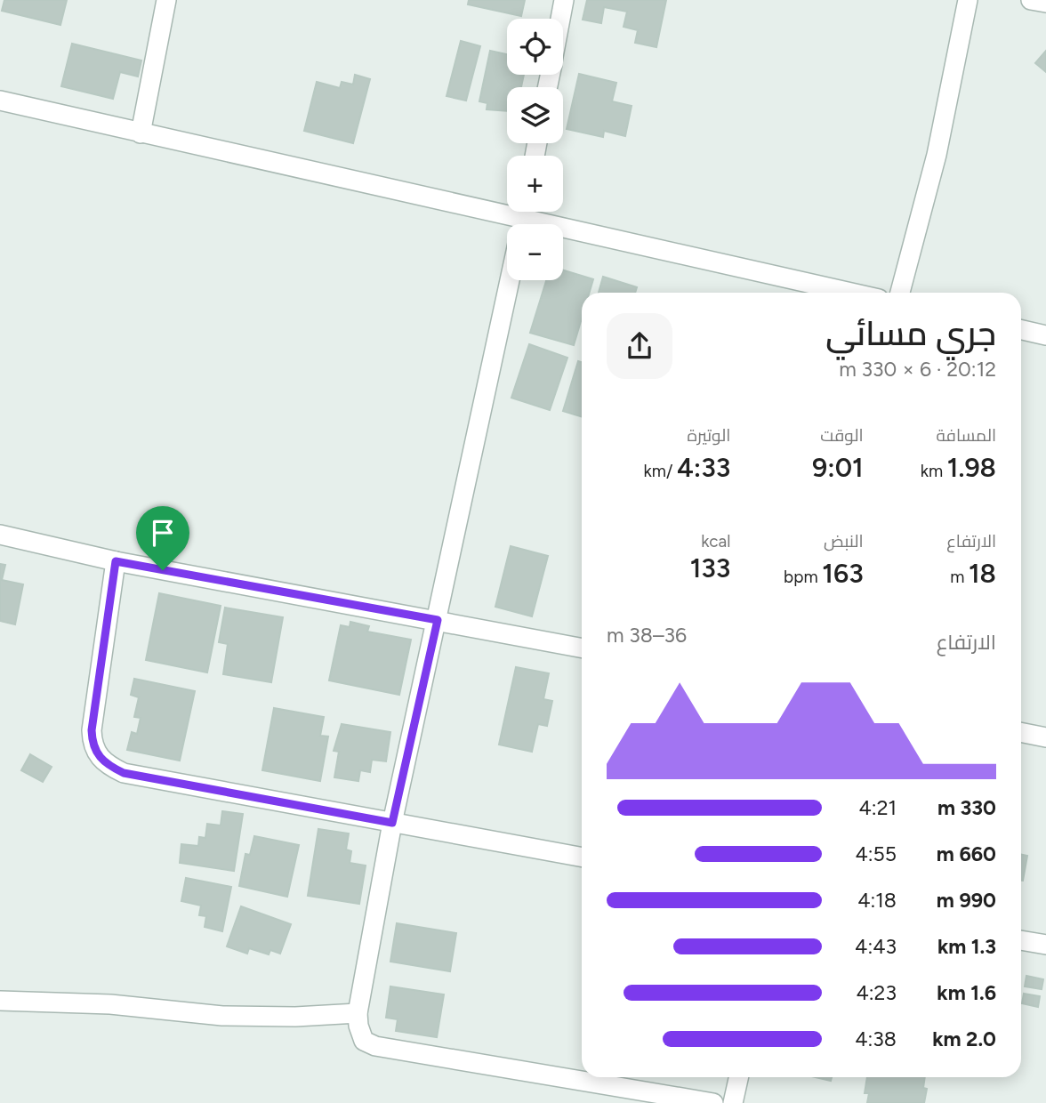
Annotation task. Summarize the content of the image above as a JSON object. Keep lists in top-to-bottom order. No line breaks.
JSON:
{"page":{"map_buttons":["+","−"],"heading":["جري مسائي","20:12 · 6 × 330 m"],"stats":[["المسافة","1.98 km"],["الوقت","9:01"],["الوتيرة","4:33 /km"],["الارتفاع","18 m"],["النبض","163 bpm"],["kcal","133"]],"chart":["الارتفاع","36–38 m"],"list":[{"name":"330 m","note":"4:21"},{"name":"660 m","note":"4:55"},{"name":"990 m","note":"4:18"},{"name":"1.3 km","note":"4:43"},{"name":"1.6 km","note":"4:23"},{"name":"2.0 km","note":"4:38"}]}}
